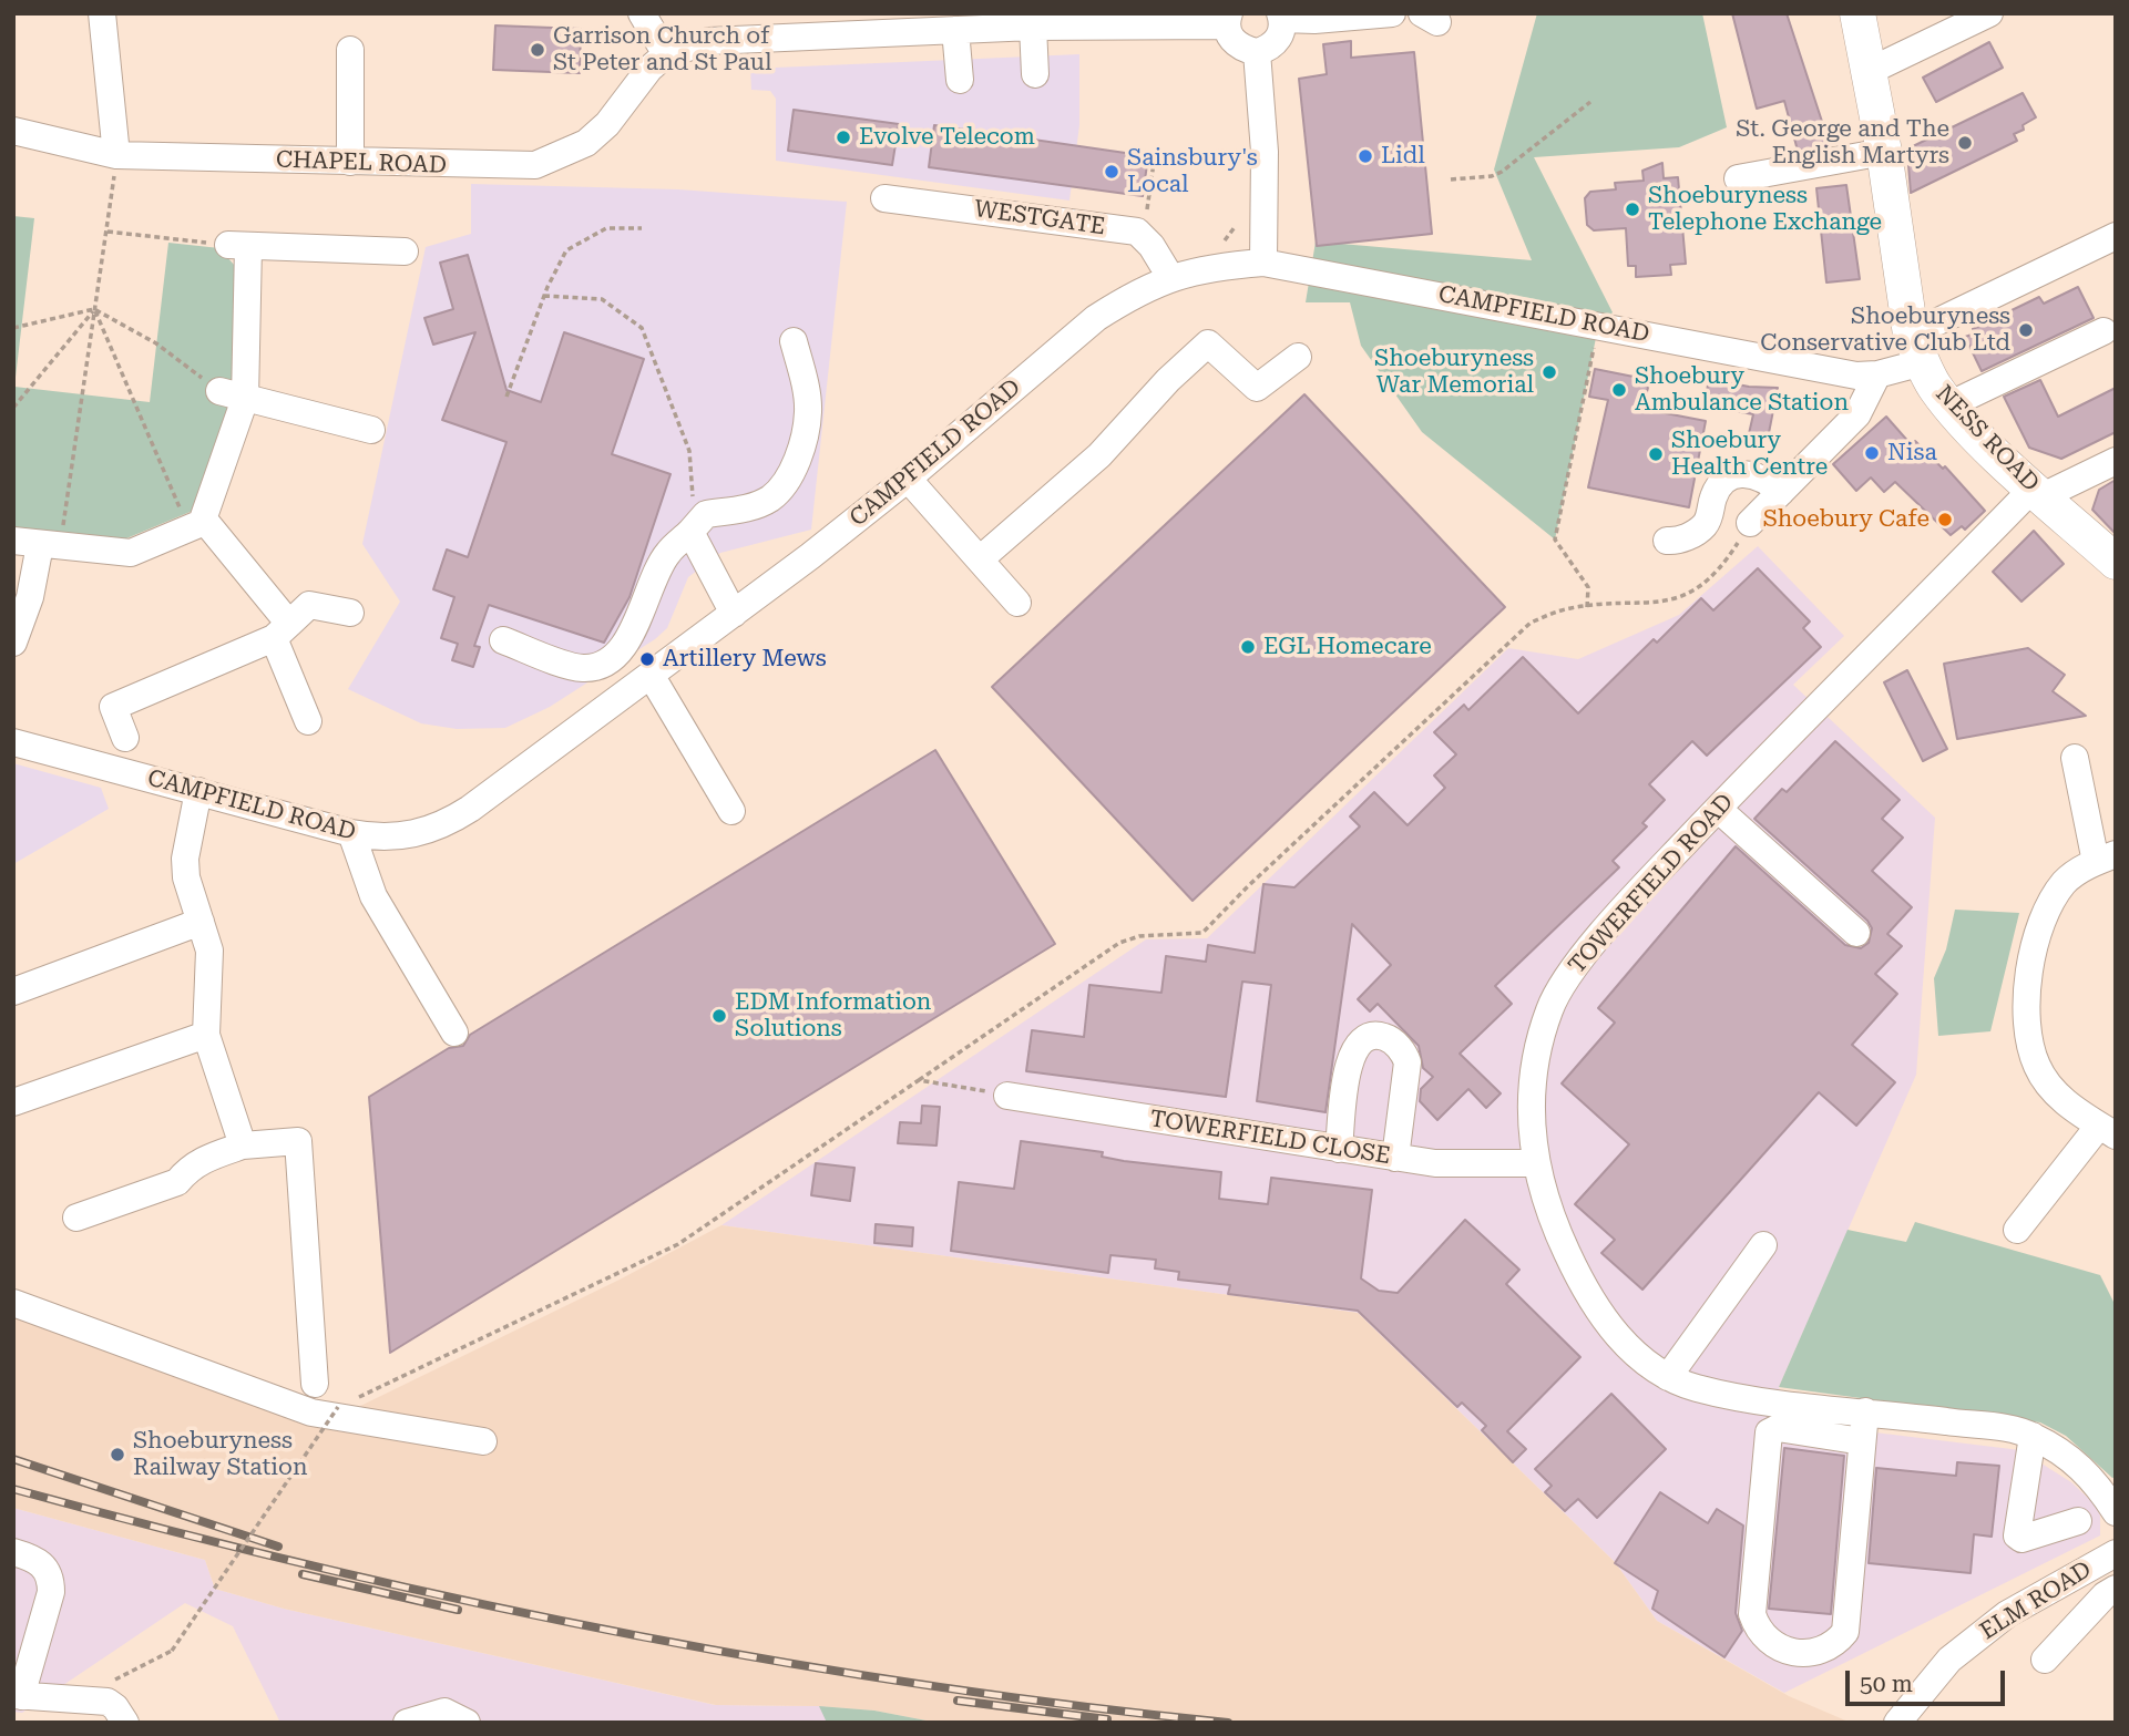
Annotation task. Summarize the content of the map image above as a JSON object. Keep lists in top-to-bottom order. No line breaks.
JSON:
{"streets":{"main road":["NESS ROAD"],"street":["CHAPEL ROAD","WESTGATE","CAMPFIELD ROAD","TOWERFIELD ROAD","TOWERFIELD CLOSE","ELM ROAD"]},"crossings":[["WESTGATE","CAMPFIELD ROAD"],["CAMPFIELD ROAD","NESS ROAD"],["NESS ROAD","TOWERFIELD ROAD"],["TOWERFIELD ROAD","TOWERFIELD CLOSE"]],"places":["Garrison Church of St Peter and St Paul","Evolve Telecom","St. George and The English Martyrs","Lidl","Sainsbury's Local","Shoeburyness Telephone Exchange","Shoeburyness Conservative Club Ltd","Shoeburyness War Memorial","Shoebury Ambulance Station","Nisa","Shoebury Health Centre","Shoebury Cafe","EGL Homecare","Artillery Mews","EDM Information Solutions","Shoeburyness Railway Station"],"scale_bar":"50 m"}
